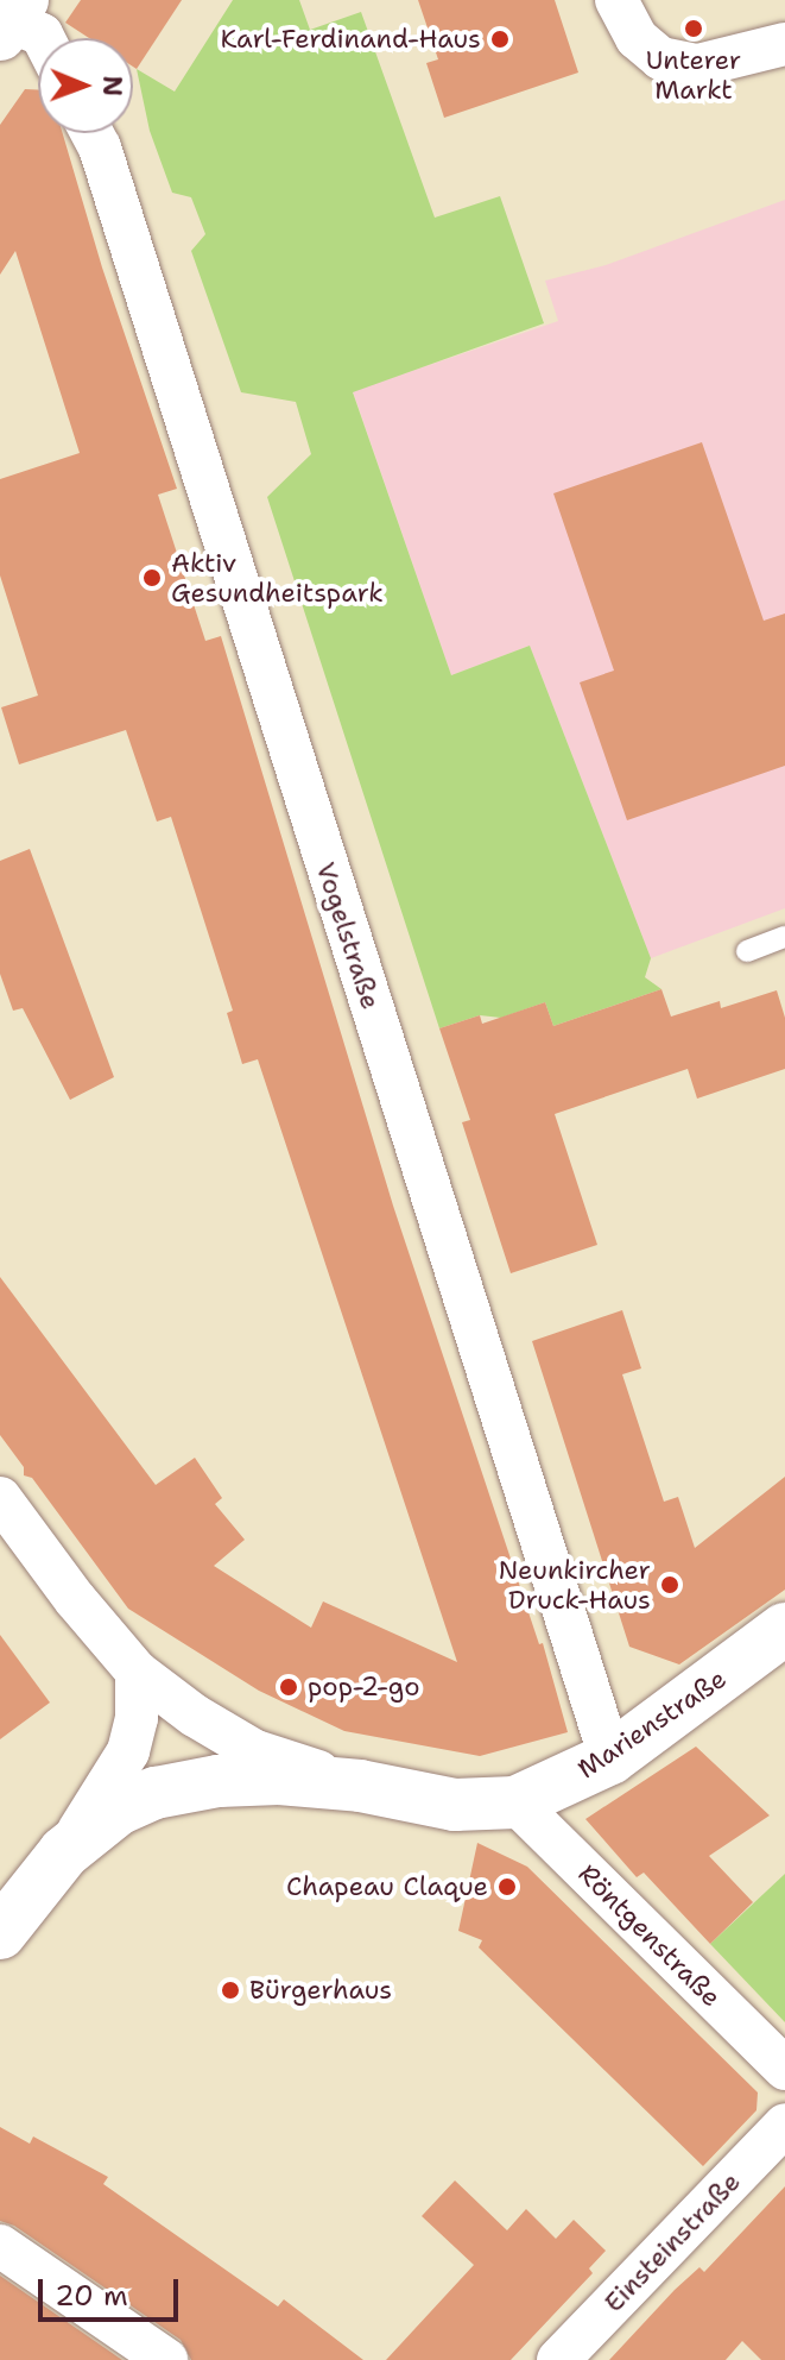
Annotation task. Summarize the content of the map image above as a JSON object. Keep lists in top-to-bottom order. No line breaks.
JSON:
{"streets":{"street":["Vogelstraße","Marienstraße","Röntgenstraße","Einsteinstraße"]},"crossings":[["Vogelstraße","Marienstraße"],["Marienstraße","Röntgenstraße"]],"places":["Unterer Markt","Karl-Ferdinand-Haus","Aktiv Gesundheitspark","Neunkircher Druck-Haus","pop-2-go","Chapeau Claque","Bürgerhaus"],"scale_bar":"20 m","north":"right"}
